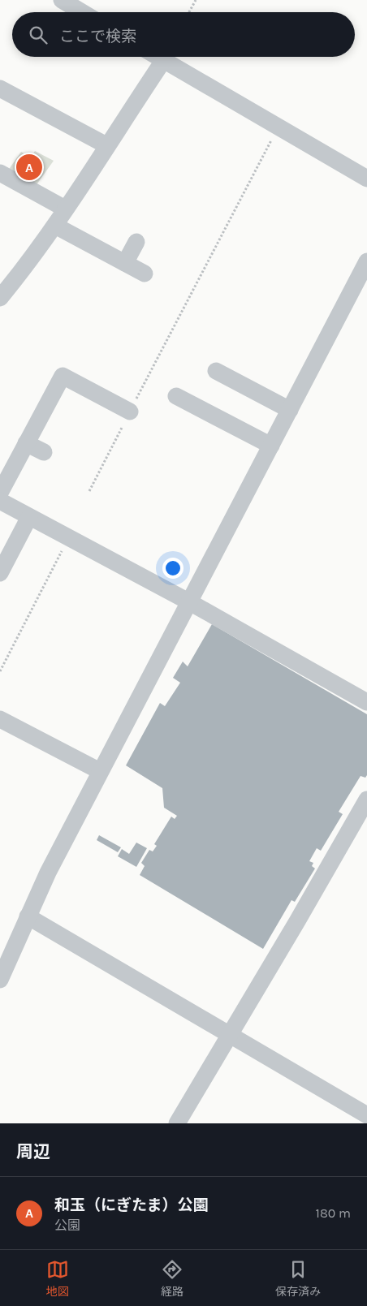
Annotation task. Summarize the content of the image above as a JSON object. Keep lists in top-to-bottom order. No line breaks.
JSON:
{"page":{"search":"ここで検索","pins":"A","heading":"周辺","list":[{"mark":"A","name":"和玉（にぎたま）公園","note":"公園","value":"180 m"}],"nav":["地図","経路","保存済み"]}}
